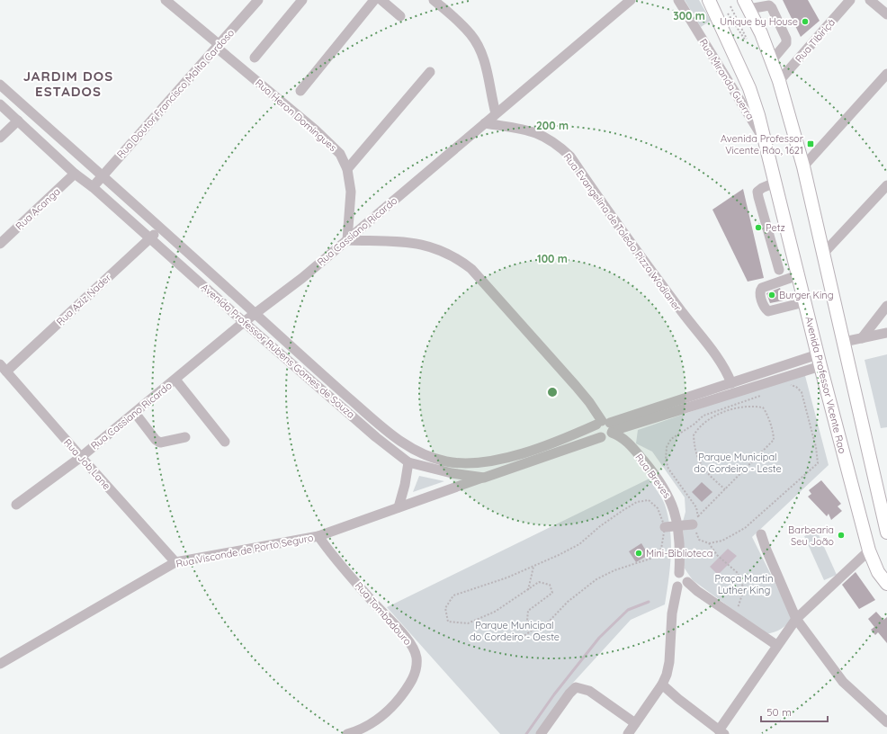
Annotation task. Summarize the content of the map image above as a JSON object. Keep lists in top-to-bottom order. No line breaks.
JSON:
{"streets":{"main road":["Avenida Professor Vicente Rao"],"street":["Rua Tibiriçá","Rua Miranda Guerra","Rua Doutor Francisco Malta Cardoso","Rua Heron Domingues","Rua Acanga","Rua Cassiano Ricardo","Rua Evangelina de Toledo Pizza Wodianer","Rua Aziz Nader","Avenida Professor Rubens Gomes de Souza","Rua Job Lane","Rua Breves","Rua Visconde de Porto Seguro","Rua Tombadouro"]},"crossings":[["Rua Miranda Guerra","Avenida Professor Vicente Rao"],["Rua Doutor Francisco Malta Cardoso","Rua Heron Domingues"],["Rua Doutor Francisco Malta Cardoso","Avenida Professor Rubens Gomes de Souza"],["Rua Heron Domingues","Rua Cassiano Ricardo"],["Rua Acanga","Avenida Professor Rubens Gomes de Souza"],["Rua Cassiano Ricardo","Rua Evangelina de Toledo Pizza Wodianer"],["Rua Cassiano Ricardo","Avenida Professor Rubens Gomes de Souza"],["Rua Cassiano Ricardo","Rua Job Lane"],["Rua Evangelina de Toledo Pizza Wodianer","Avenida Professor Rubens Gomes de Souza"],["Rua Aziz Nader","Avenida Professor Rubens Gomes de Souza"],["Rua Aziz Nader","Rua Job Lane"],["Avenida Professor Rubens Gomes de Souza","Avenida Professor Vicente Rao"],["Avenida Professor Rubens Gomes de Souza","Rua Breves"],["Avenida Professor Rubens Gomes de Souza","Rua Visconde de Porto Seguro"],["Rua Job Lane","Rua Visconde de Porto Seguro"],["Rua Visconde de Porto Seguro","Rua Tombadouro"]],"districts":["JARDIM DOS ESTADOS"],"parks":["Parque Municipal do Cordeiro - Leste","Praça Martin Luther King","Parque Municipal do Cordeiro - Oeste"],"places":{"other":["Unique by House","Petz","Burger King","Barbearia Seu João","Mini-Biblioteca"],"transit":["Avenida Professor Vicente Ráo, 1621"]},"scale_bar":"50 m","rings":["300 m","200 m","100 m"]}
